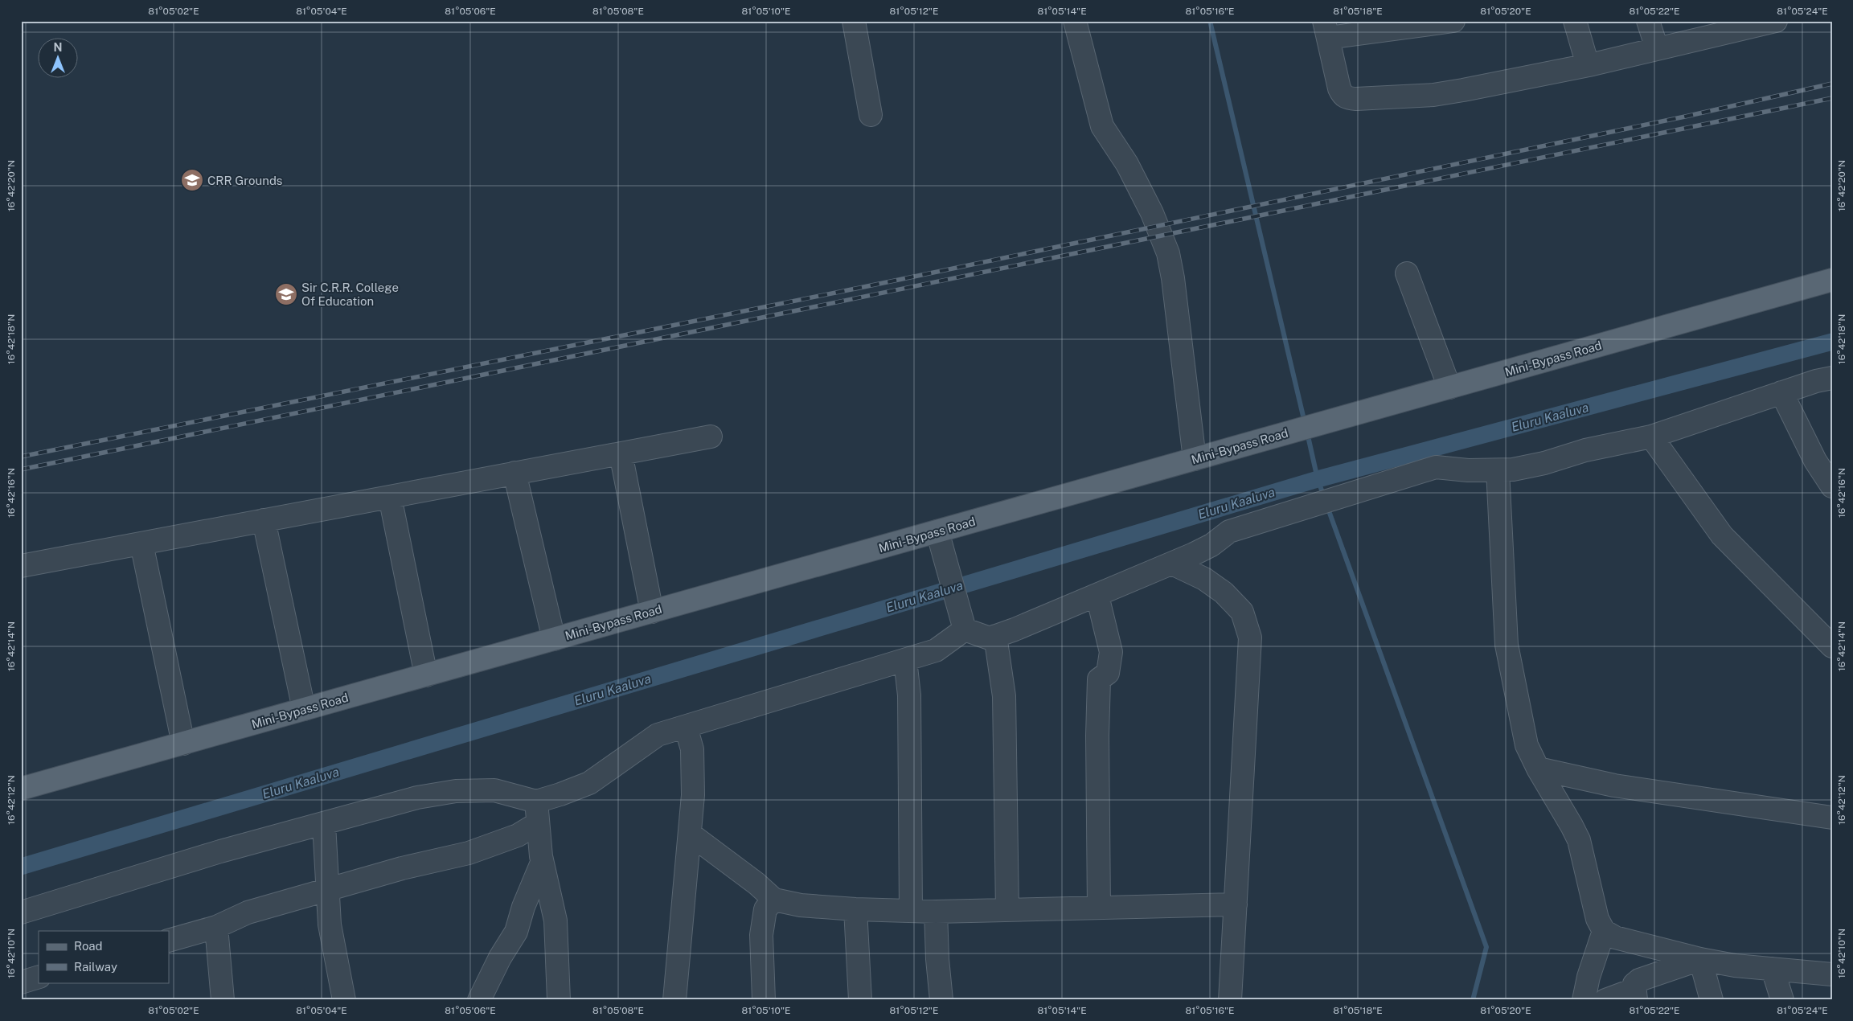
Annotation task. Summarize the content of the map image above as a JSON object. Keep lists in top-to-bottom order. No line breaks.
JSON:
{"streets":{"main road":["Mini-Bypass Road"]},"water":["Eluru Kaaluva"],"places":{"school or university":["CRR Grounds","Sir C.R.R. College Of Education"]},"legend":["Road","Railway"],"north":"top","coordinates":["81°05'02\"E","81°05'04\"E","81°05'06\"E","81°05'08\"E","81°05'10\"E","81°05'12\"E","81°05'14\"E","81°05'16\"E","81°05'18\"E","81°05'20\"E","81°05'22\"E","81°05'24\"E","16°42'20\"N","16°42'18\"N","16°42'16\"N","16°42'14\"N","16°42'12\"N","16°42'10\"N"]}
